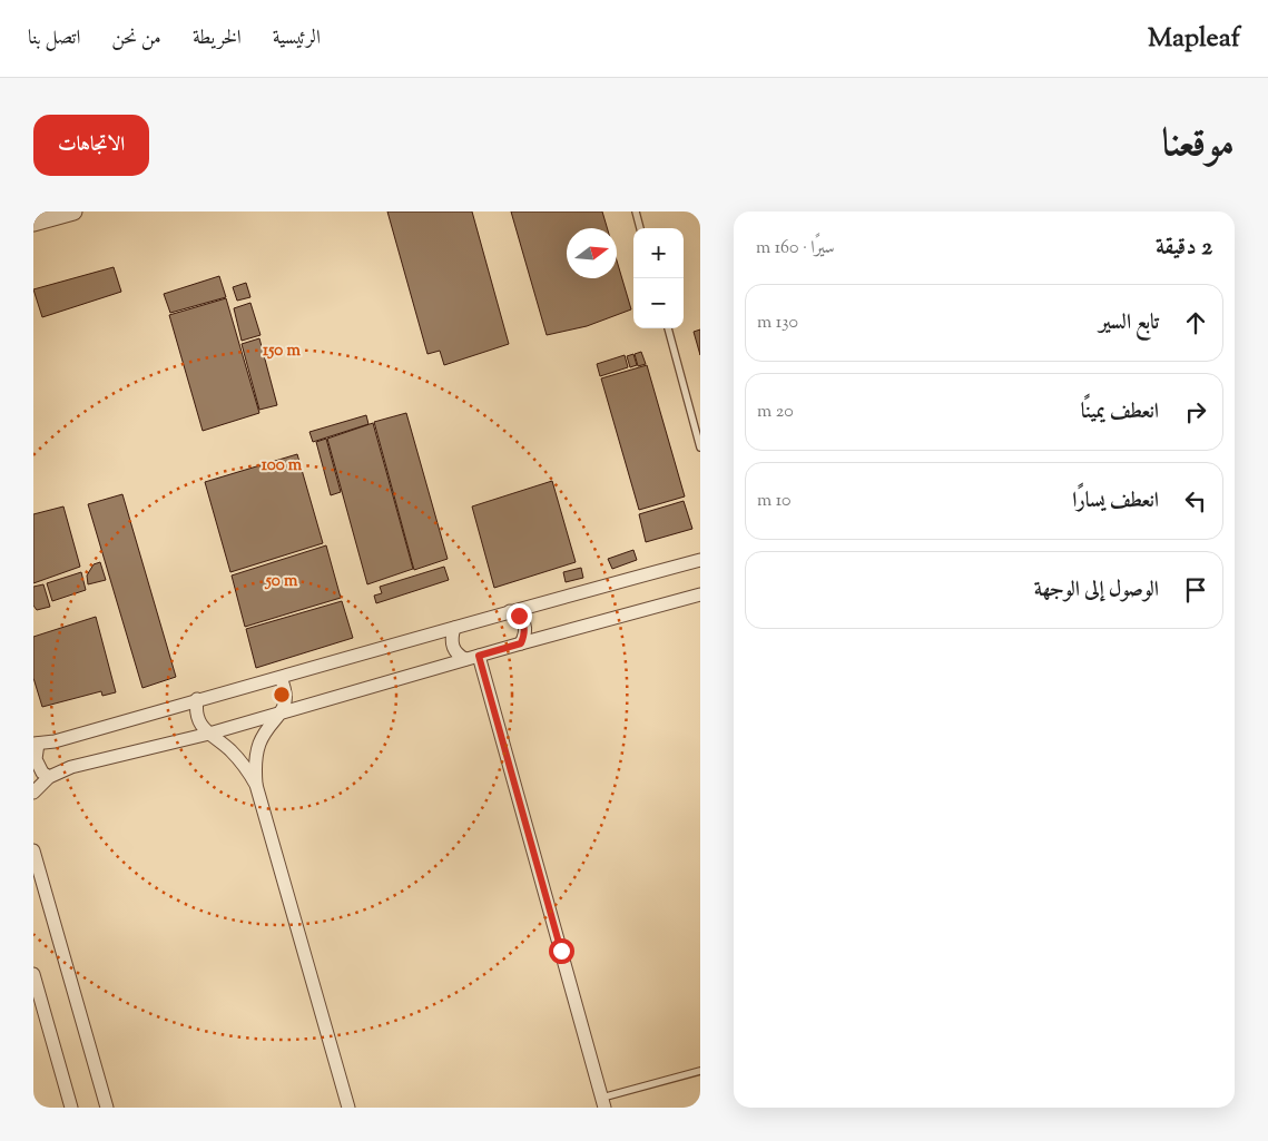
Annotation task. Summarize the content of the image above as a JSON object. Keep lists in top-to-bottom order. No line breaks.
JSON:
{"north":"right","page":{"header":"Mapleaf","nav":["الرئيسية","الخريطة","من نحن","اتصل بنا"],"title":"موقعنا","buttons":"الاتجاهات","heading":["2 دقيقة","سيرًا · 160 m"],"map_buttons":["+","−"],"list":[["تابع السير","130 m"],["انعطف يمينًا","20 m"],["انعطف يسارًا","10 m"],"الوصول إلى الوجهة"]},"rings":["150 m","100 m","50 m"]}
